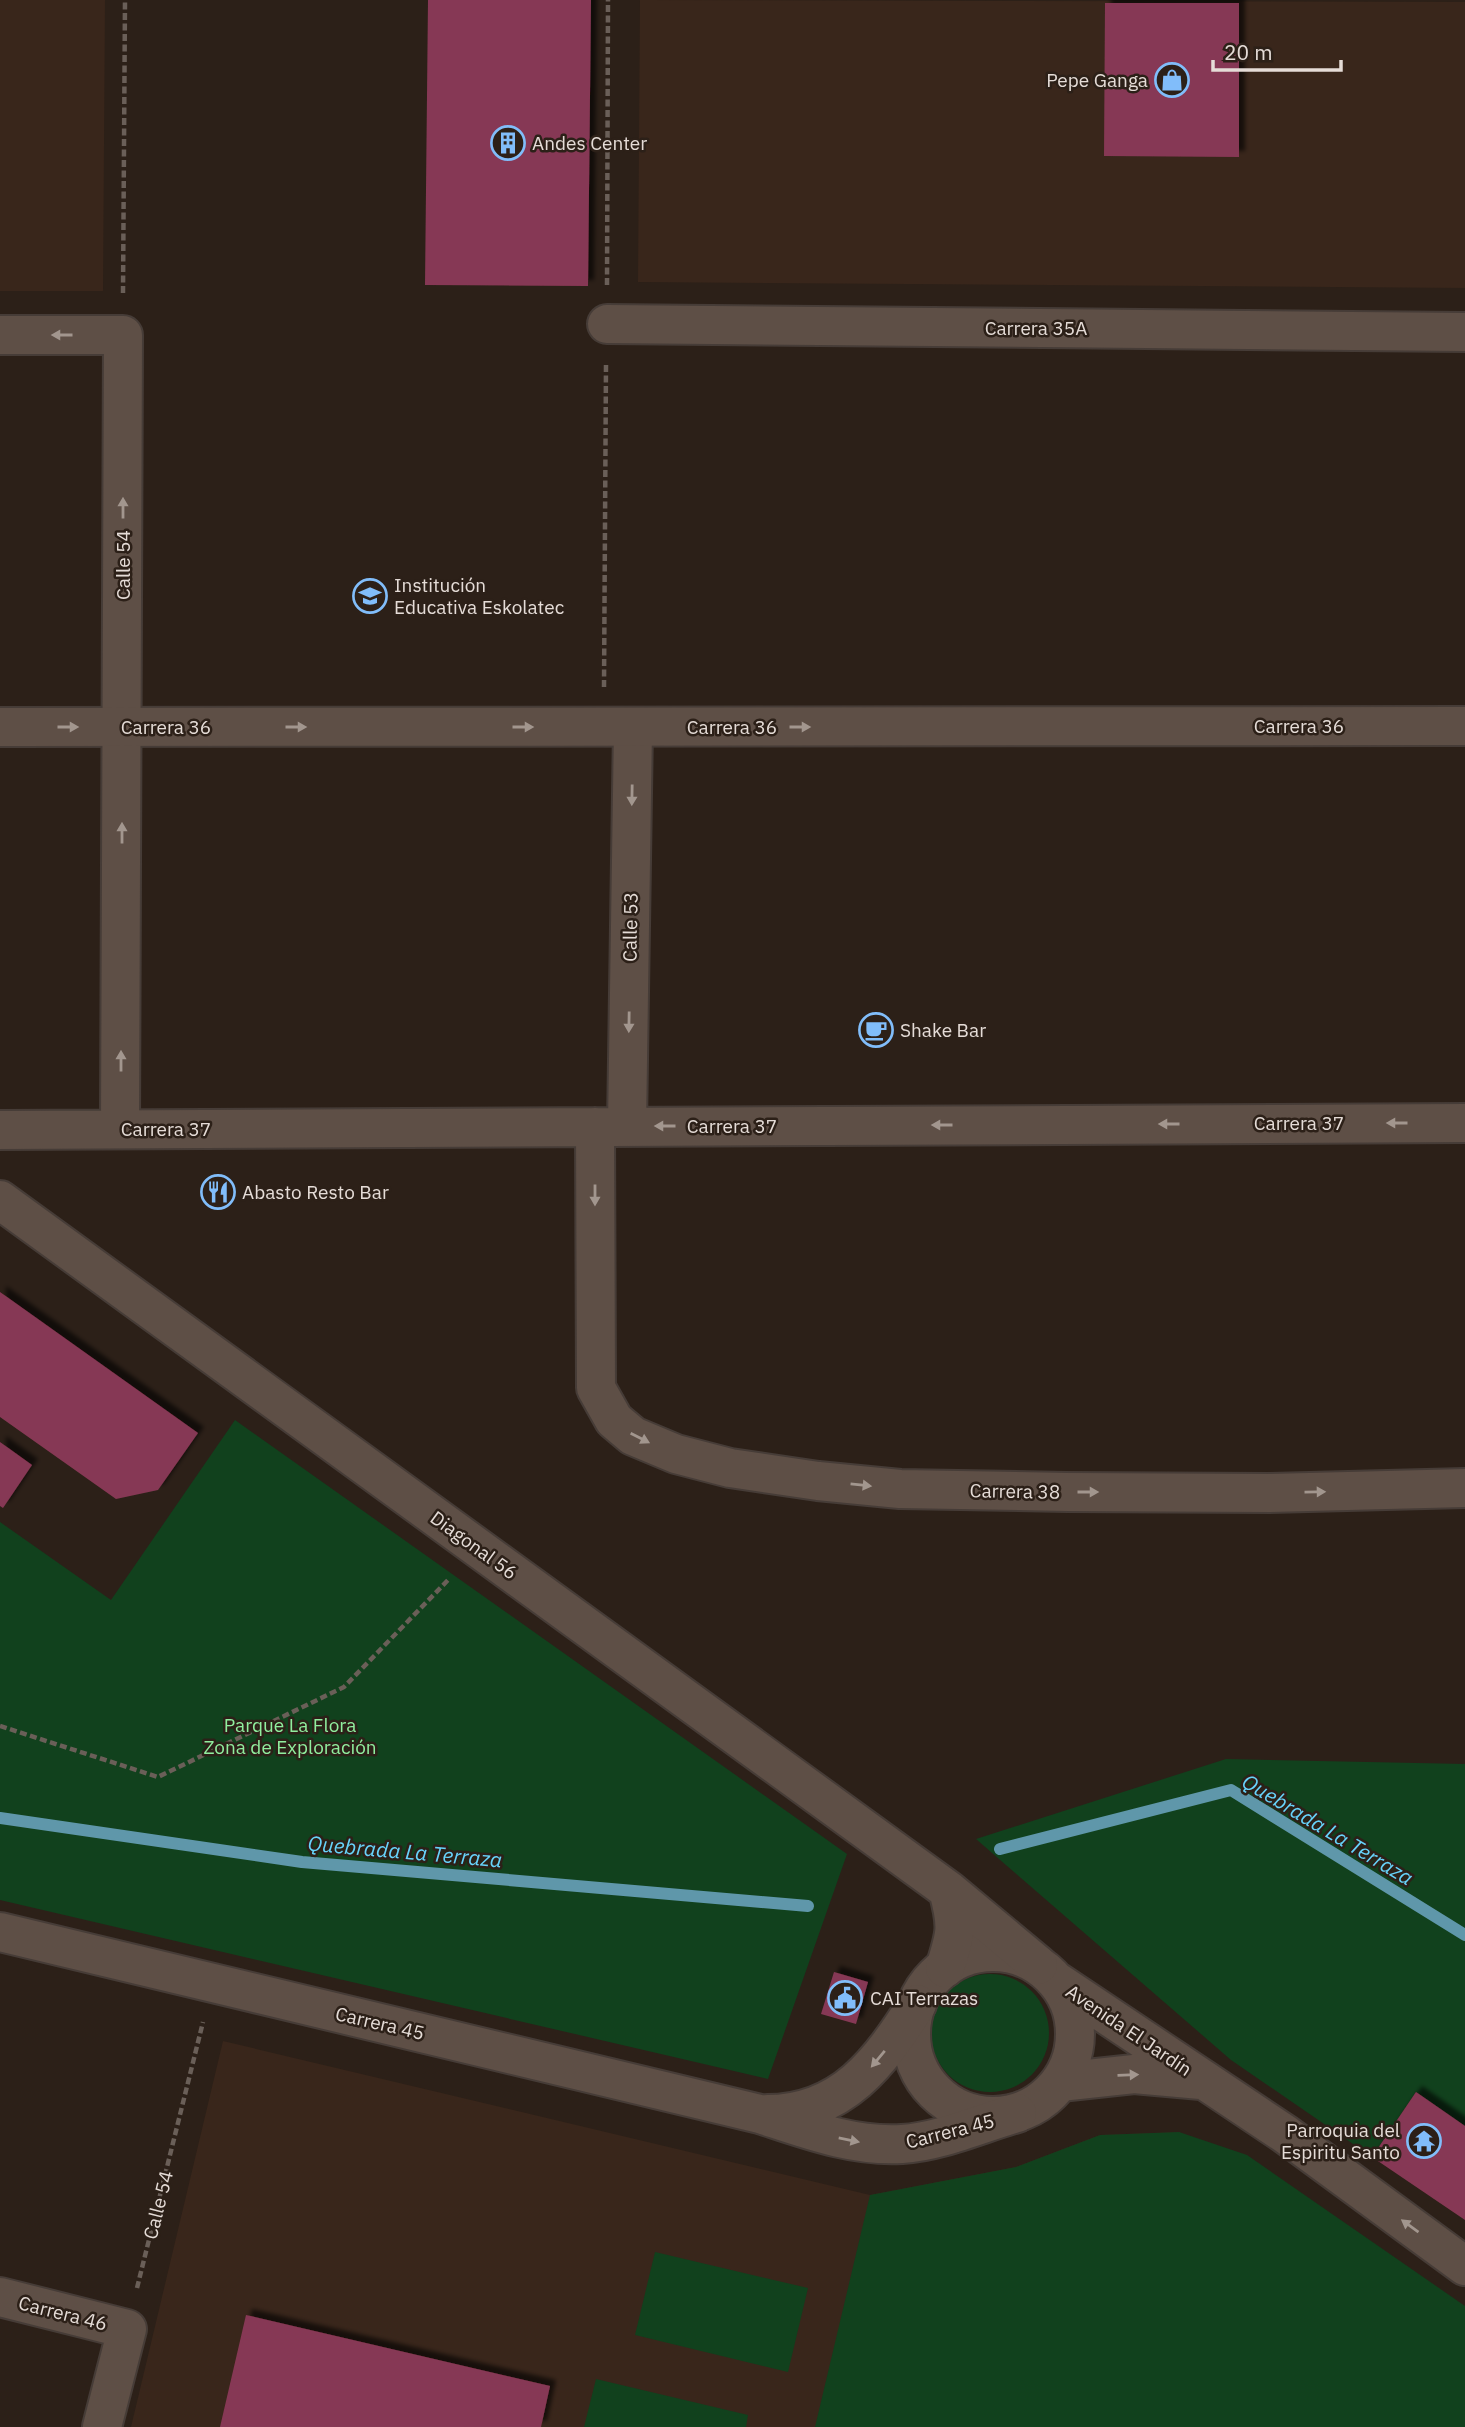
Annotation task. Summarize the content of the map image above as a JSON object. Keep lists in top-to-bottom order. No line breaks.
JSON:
{"streets":{"street":["Carrera 35A","Calle 54","Carrera 36","Calle 53","Carrera 37","Carrera 38","Diagonal 56","Carrera 45","Avenida El Jardín","Carrera 46"]},"crossings":[["Calle 54","Carrera 36"],["Calle 54","Carrera 37"],["Calle 54","Carrera 45"],["Calle 54","Carrera 46"],["Carrera 36","Calle 53"],["Calle 53","Carrera 37"],["Calle 53","Carrera 38"],["Diagonal 56","Carrera 45"],["Diagonal 56","Avenida El Jardín"],["Carrera 45","Avenida El Jardín"]],"one_way":["Calle 54","Carrera 36","Calle 53","Carrera 37","Carrera 38"],"water":["Quebrada La Terraza"],"parks":["Parque La Flora Zona de Exploración"],"places":{"shop":["Pepe Ganga"],"building":["Andes Center"],"school or university":["Institución Educativa Eskolatec"],"cafe":["Shake Bar"],"restaurant":["Abasto Resto Bar"],"public building":["CAI Terrazas"],"temple":["Parroquia del Espiritu Santo"]},"scale_bar":"20 m"}
